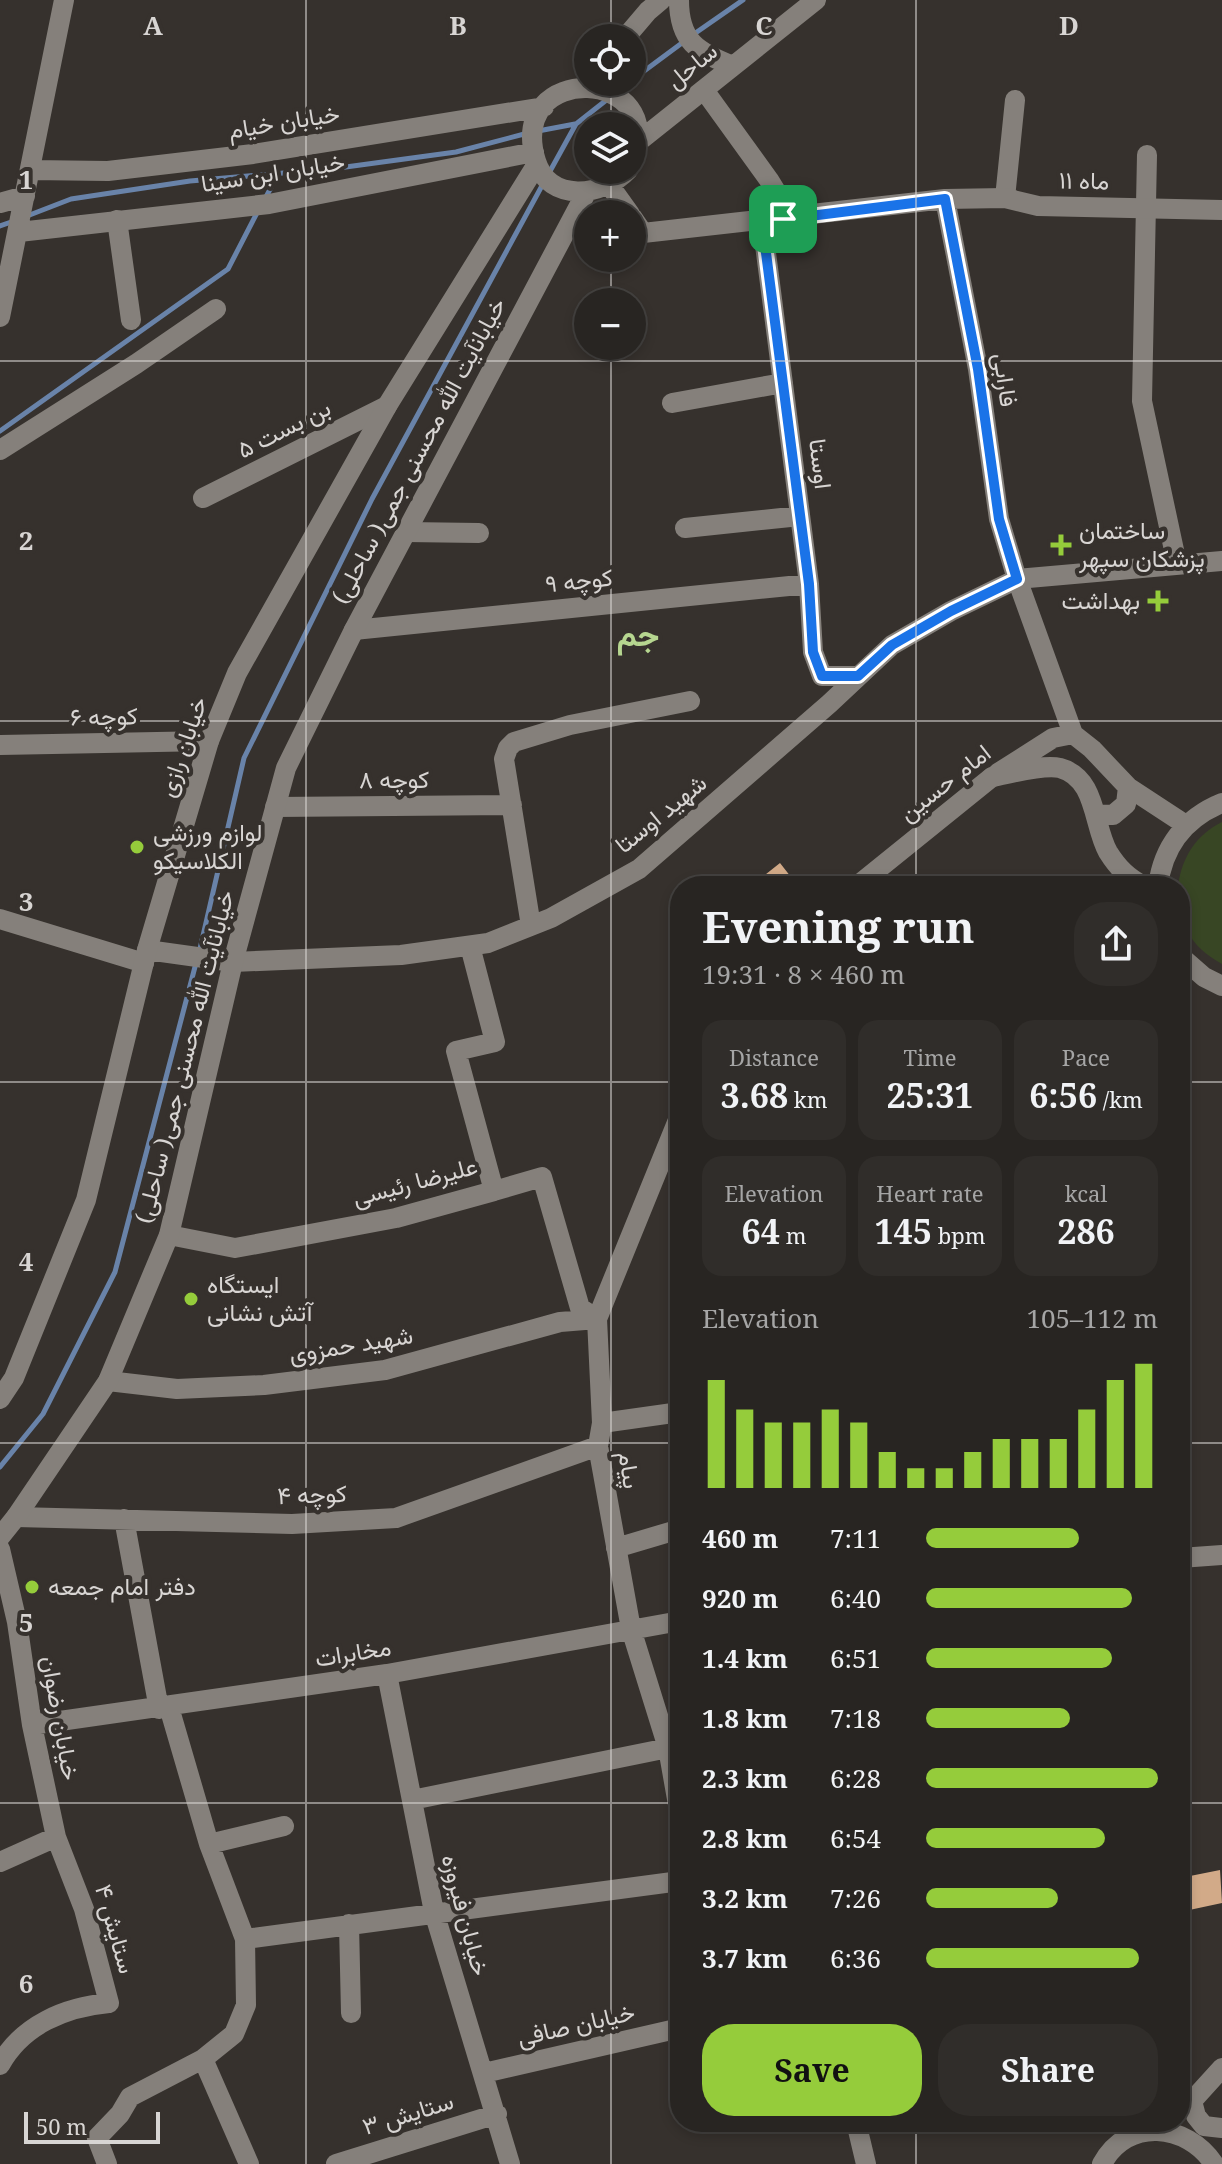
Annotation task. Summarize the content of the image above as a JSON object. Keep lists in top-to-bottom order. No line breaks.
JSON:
{"streets":{"street":["ساحل","خیابان خیام","خیابان ابن سینا","ماه ۱۱","فارابی","بن بست ۵","خیابانآیت الله محسنی جمی( ساحلی)","اوستا","کوچه ۹","کوچه ۶","خیابان رازی","کوچه ۸","امام حسین","شهید اوستا","علیرضا رئیسی","شهید حمزوی","پیام","کوچه ۴","مخابرات","خیابان رضوان","خیابان فیروزه","ستایش ۴","خیابان صافی","ستایش ۳"]},"crossings":[["خیابان ابن سینا","خیابان رازی"],["ماه ۱۱","فارابی"],["فارابی","امام حسین"],["فارابی","شهید اوستا"],["بن بست ۵","خیابان رازی"],["خیابانآیت الله محسنی جمی( ساحلی)","کوچه ۹"],["خیابانآیت الله محسنی جمی( ساحلی)","کوچه ۸"],["خیابانآیت الله محسنی جمی( ساحلی)","شهید اوستا"],["خیابانآیت الله محسنی جمی( ساحلی)","علیرضا رئیسی"],["خیابانآیت الله محسنی جمی( ساحلی)","شهید حمزوی"],["خیابانآیت الله محسنی جمی( ساحلی)","کوچه ۴"],["اوستا","کوچه ۹"],["اوستا","شهید اوستا"],["کوچه ۶","خیابان رازی"],["خیابان رازی","شهید اوستا"],["شهید اوستا","علیرضا رئیسی"],["شهید حمزوی","پیام"],["پیام","کوچه ۴"],["پیام","مخابرات"],["مخابرات","خیابان رضوان"],["مخابرات","خیابان فیروزه"],["خیابان رضوان","ستایش ۴"],["خیابان فیروزه","خیابان صافی"],["خیابان فیروزه","ستایش ۳"]],"districts":["جم"],"places":{"health":["ساختمان پزشکان سپهر","بهداشت"],"other":["لوازم ورزشی الکلاسیکو","ایستگاه آتش نشانی","دفتر امام جمعه"]},"scale_bar":"50 m","page":{"map_buttons":["+","−"],"heading":["Evening run","19:31 · 8 × 460 m"],"stats":[["Distance","3.68 km"],["Time","25:31"],["Pace","6:56 /km"],["Elevation","64 m"],["Heart rate","145 bpm"],["kcal","286"]],"chart":["Elevation","105–112 m"],"list":[{"name":"460 m","note":"7:11"},{"name":"920 m","note":"6:40"},{"name":"1.4 km","note":"6:51"},{"name":"1.8 km","note":"7:18"},{"name":"2.3 km","note":"6:28"},{"name":"2.8 km","note":"6:54"},{"name":"3.2 km","note":"7:26"},{"name":"3.7 km","note":"6:36"}],"buttons":["Save","Share"],"scale":"50 m"},"grid":{"columns":["A","B","C","D"],"rows":["1","2","3","4","5","6"]}}
